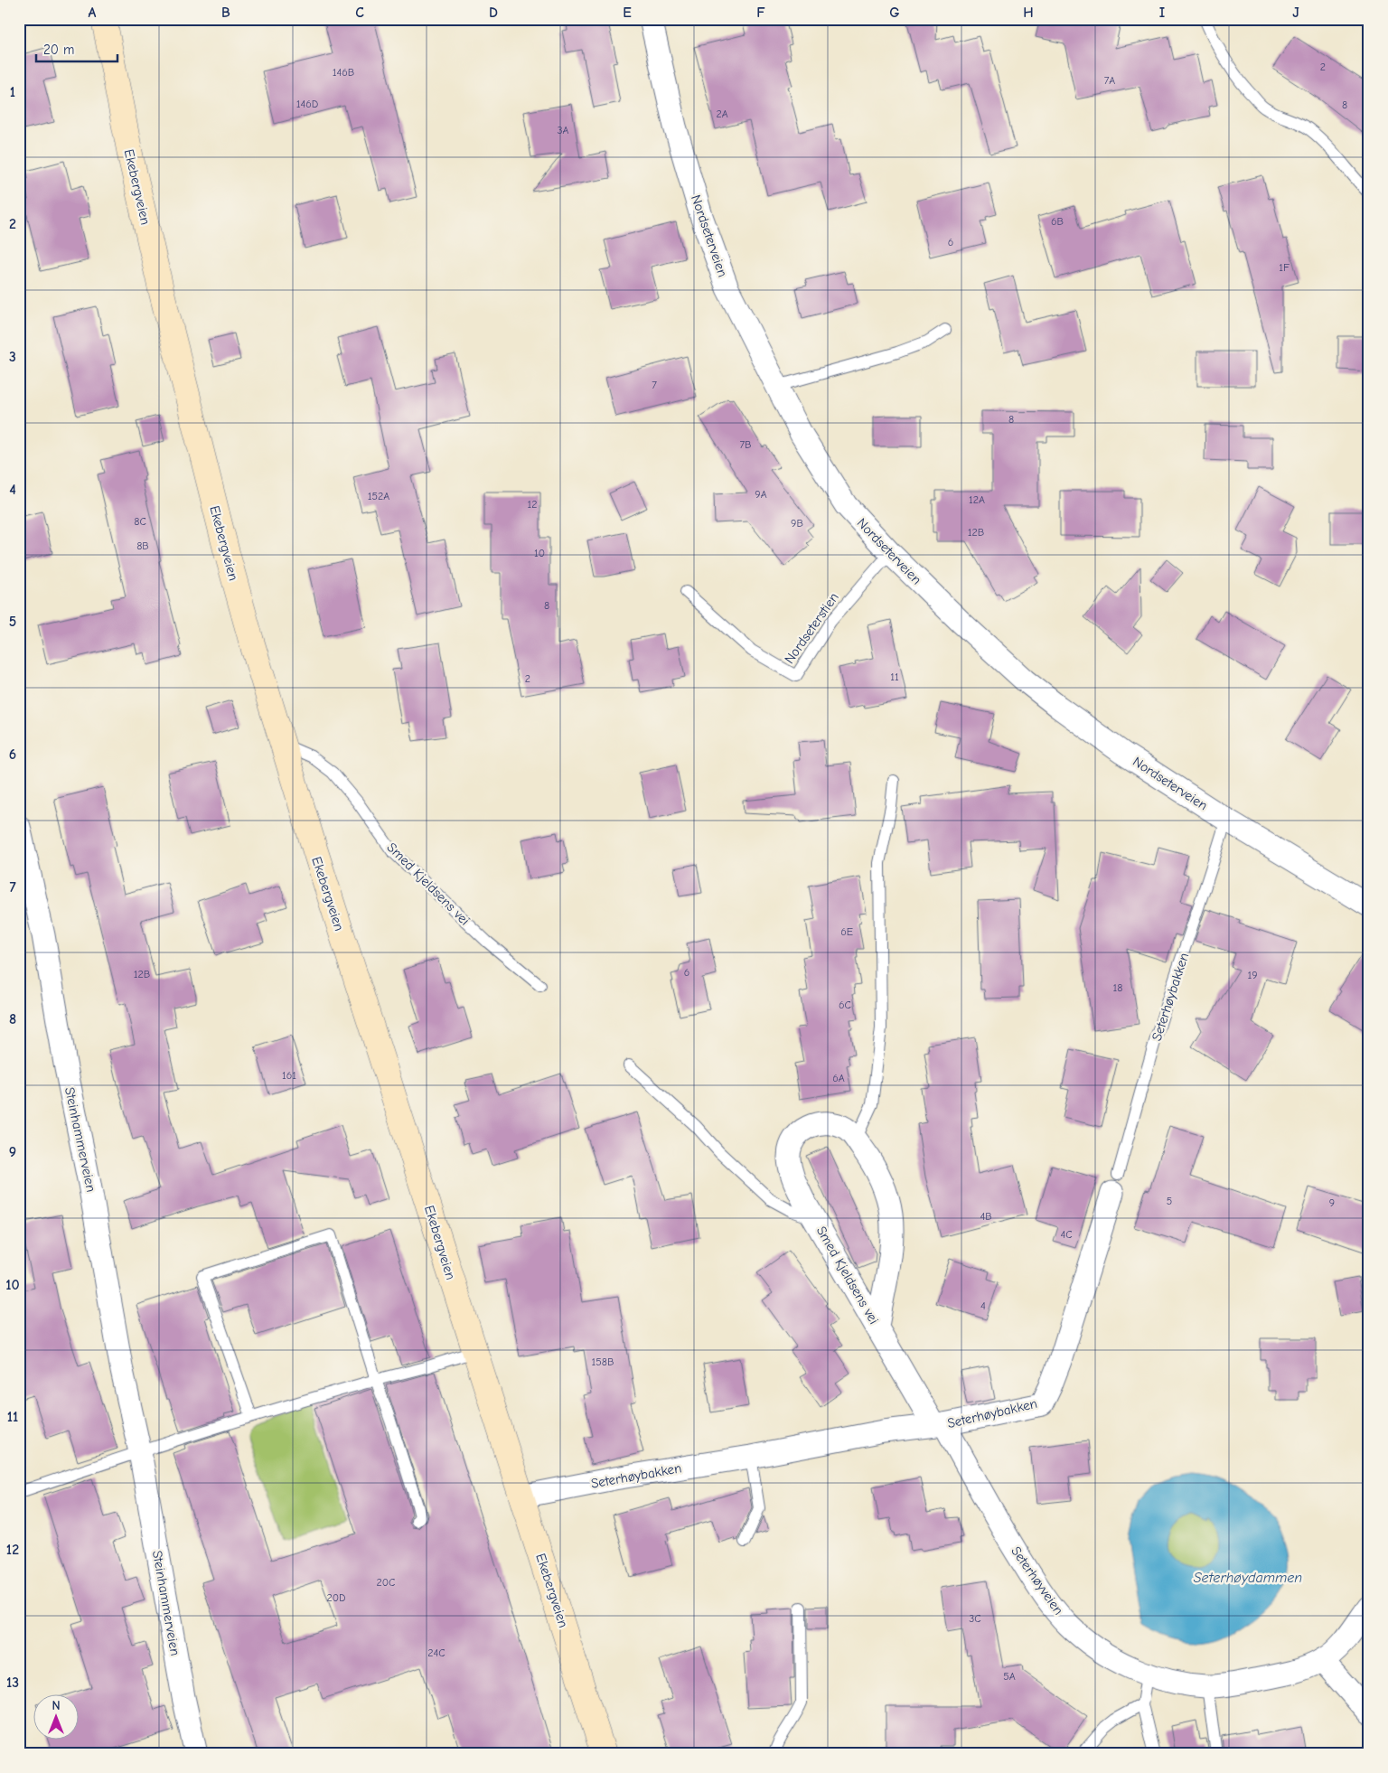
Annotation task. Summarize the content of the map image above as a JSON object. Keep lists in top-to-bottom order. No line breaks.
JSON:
{"streets":{"main road":["Ekebergveien"],"street":["Nordseterveien","Smed Kjeldsens vei","Seterhøybakken","Steinhammerveien","Seterhøyveien"],"lane":["Nordseterstien"]},"crossings":[["Ekebergveien","Smed Kjeldsens vei"],["Ekebergveien","Seterhøybakken"],["Nordseterveien","Nordseterstien"],["Nordseterveien","Seterhøybakken"],["Smed Kjeldsens vei","Seterhøybakken"],["Smed Kjeldsens vei","Seterhøyveien"],["Seterhøybakken","Seterhøyveien"]],"water":["Seterhøydammen"],"house_numbers":["2","146B","7A","146D","8","2A","3A","6B","6","1F","7","8","7B","9A","152A","12A","12","8C","9B","12B","8B","10","8","11","2","6E","6","12B","19","18","6C","161","6A","5","9","4B","4C","4","158B","20C","20D","3C","24C","5A"],"scale_bar":"20 m","north":"top","grid":{"columns":["A","B","C","D","E","F","G","H","I","J"],"rows":["1","2","3","4","5","6","7","8","9","10","11","12","13"]}}
